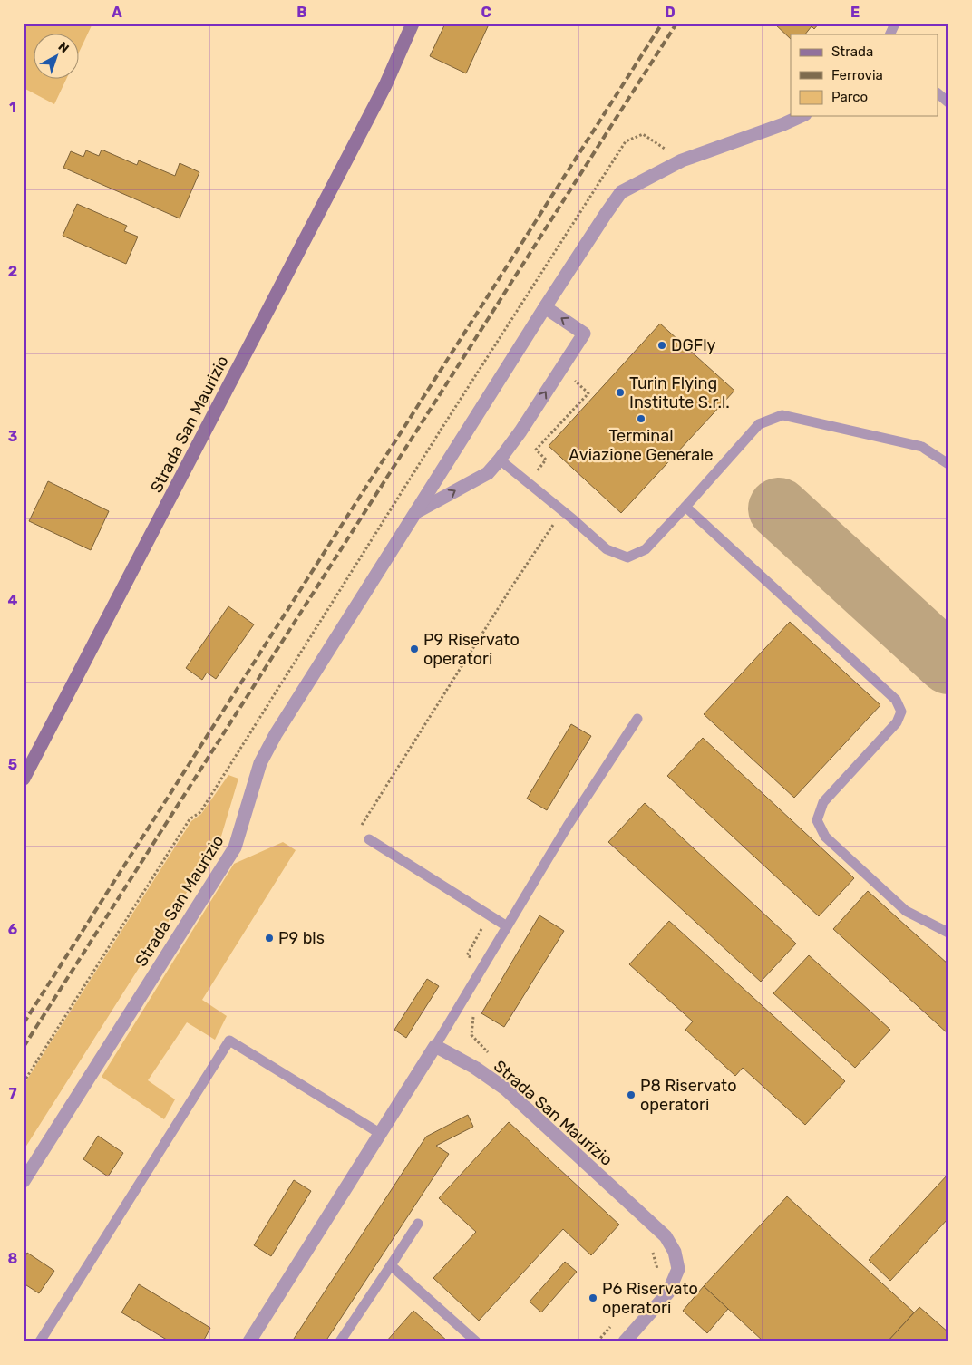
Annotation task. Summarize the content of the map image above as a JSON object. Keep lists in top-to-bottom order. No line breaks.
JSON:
{"streets":{"main road":["Strada San Maurizio"]},"places":["DGFly","Turin Flying Institute S.r.l.","Terminal Aviazione Generale","P9 Riservato operatori","P9 bis","P8 Riservato operatori","P6 Riservato operatori"],"legend":["Strada","Ferrovia","Parco"],"north":"top right","grid":{"columns":["A","B","C","D","E"],"rows":["1","2","3","4","5","6","7","8"]}}
